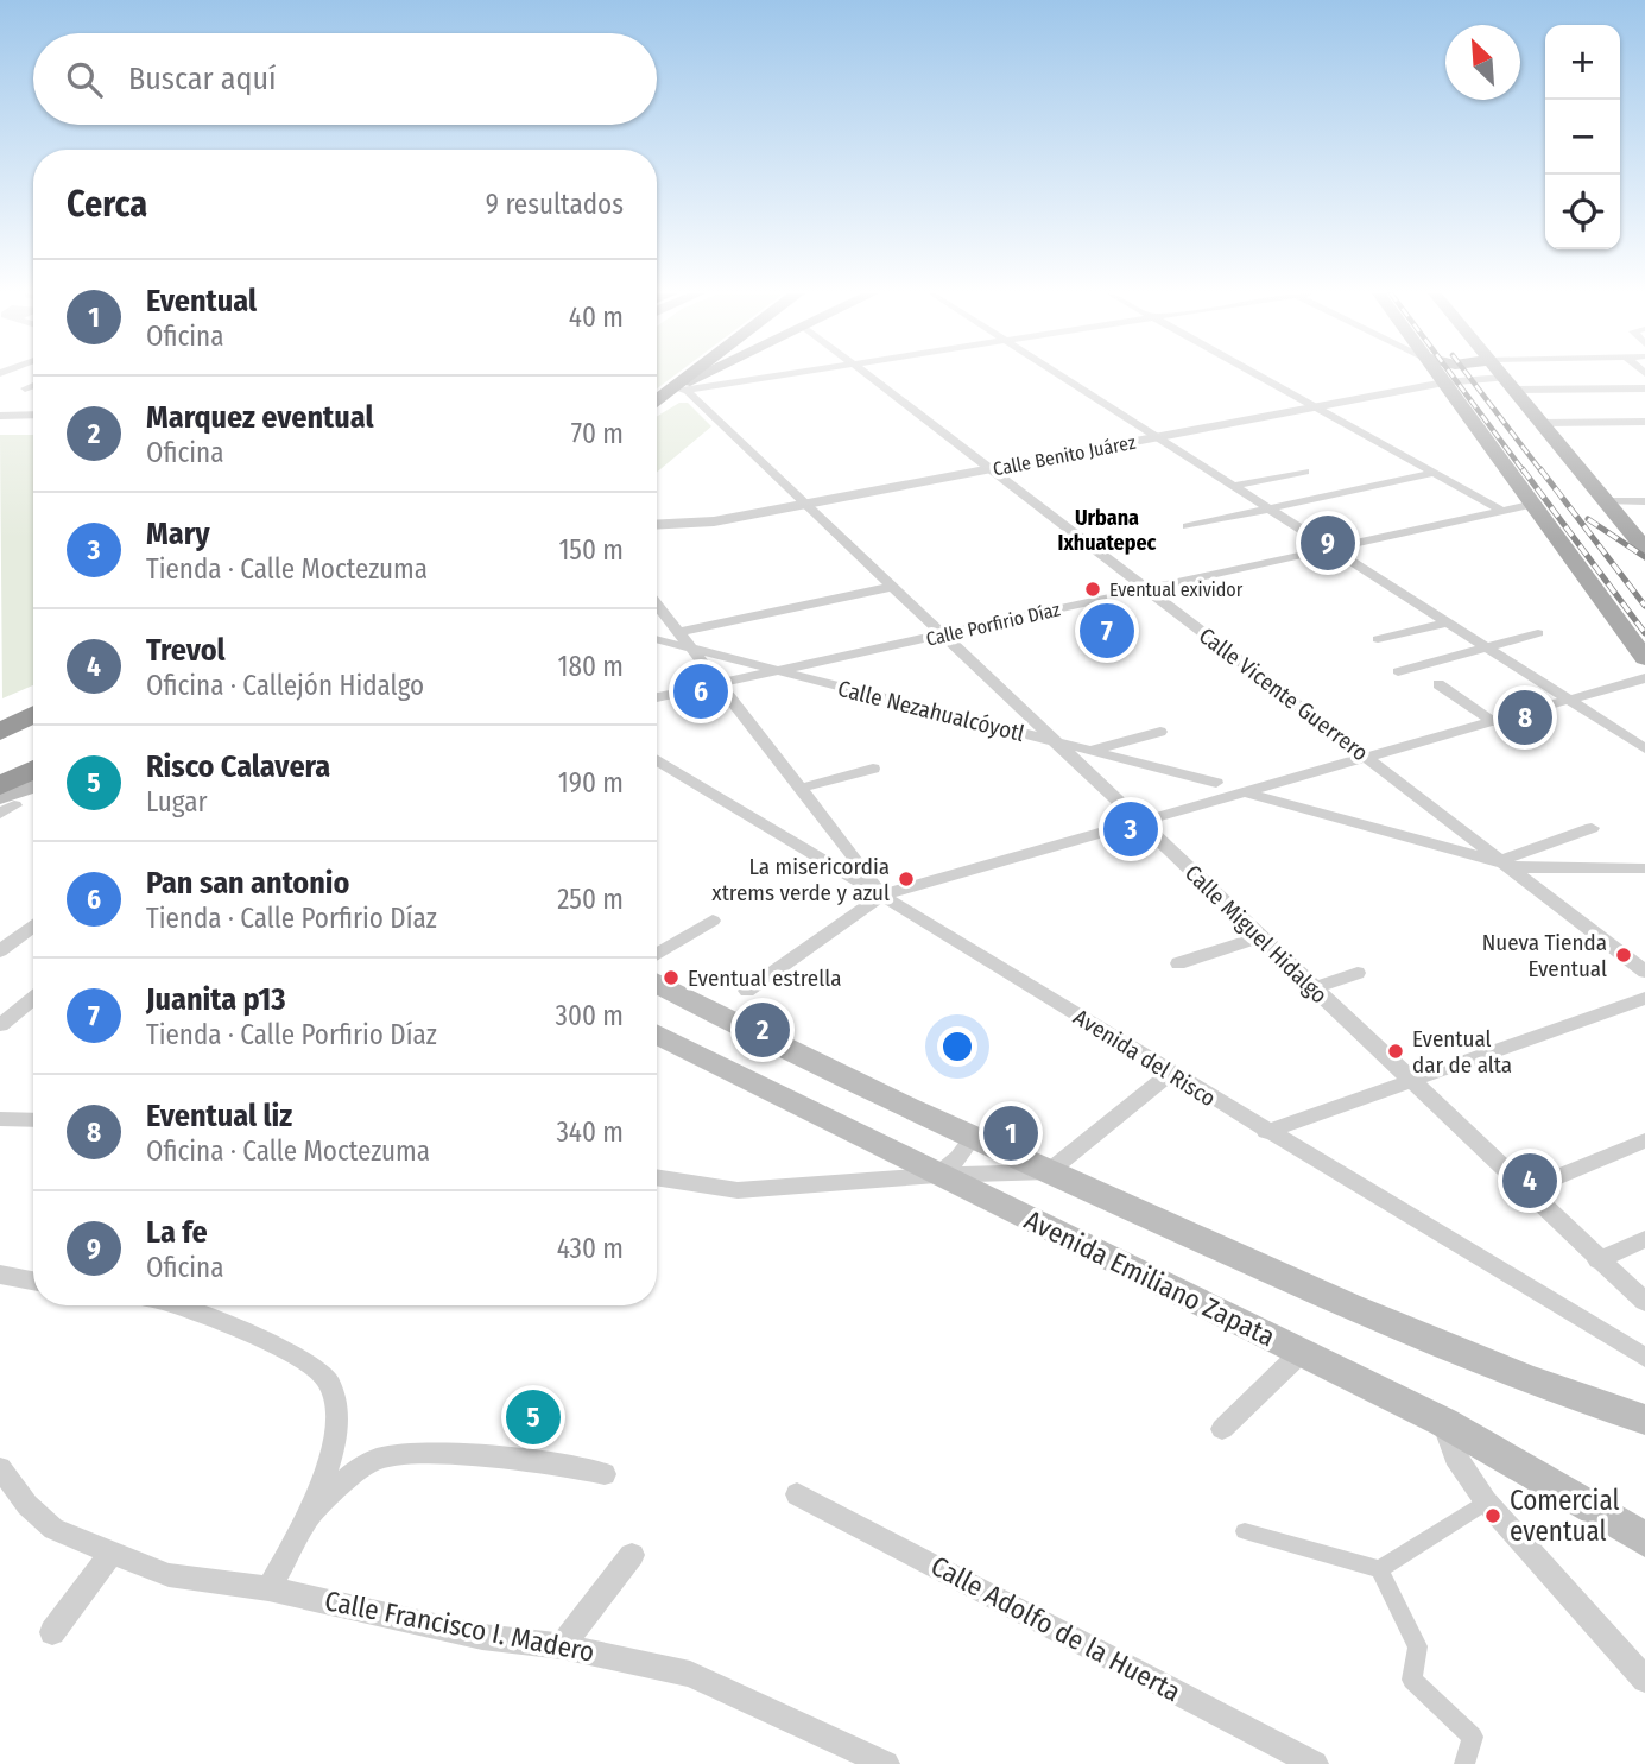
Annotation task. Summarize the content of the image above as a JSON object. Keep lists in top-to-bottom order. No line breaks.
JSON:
{"streets":{"main road":["Avenida Emiliano Zapata"],"street":["Calle Benito Juárez","Calle Porfirio Díaz","Calle Vicente Guerrero","Calle Nezahualcóyotl","Calle Miguel Hidalgo","Avenida del Risco","Calle Francisco I. Madero","Calle Adolfo de la Huerta"]},"crossings":[["Calle Benito Juárez","Calle Vicente Guerrero"],["Calle Benito Juárez","Calle Miguel Hidalgo"],["Calle Porfirio Díaz","Calle Vicente Guerrero"],["Calle Porfirio Díaz","Calle Nezahualcóyotl"],["Calle Porfirio Díaz","Calle Miguel Hidalgo"],["Calle Nezahualcóyotl","Calle Miguel Hidalgo"]],"districts":["Urbana Ixhuatepec"],"places":["Eventual exividor","La misericordia xtrems verde y azul","Nueva Tienda Eventual","Eventual estrella","Eventual dar de alta","Comercial eventual"],"north":"top left","page":{"map_buttons":["+","−"],"search":"Buscar aquí","heading":["Cerca","9 resultados"],"list":[{"mark":"1","name":"Eventual","note":"Oficina","value":"40 m"},{"mark":"2","name":"Marquez eventual","note":"Oficina","value":"70 m"},{"mark":"3","name":"Mary","note":"Tienda · Calle Moctezuma","value":"150 m"},{"mark":"4","name":"Trevol","note":"Oficina · Callejón Hidalgo","value":"180 m"},{"mark":"5","name":"Risco Calavera","note":"Lugar","value":"190 m"},{"mark":"6","name":"Pan san antonio","note":"Tienda · Calle Porfirio Díaz","value":"250 m"},{"mark":"7","name":"Juanita p13","note":"Tienda · Calle Porfirio Díaz","value":"300 m"},{"mark":"8","name":"Eventual liz","note":"Oficina · Calle Moctezuma","value":"340 m"},{"mark":"9","name":"La fe","note":"Oficina","value":"430 m"}],"pins":["9","7","6","8","3","2","1","4","5"]}}
